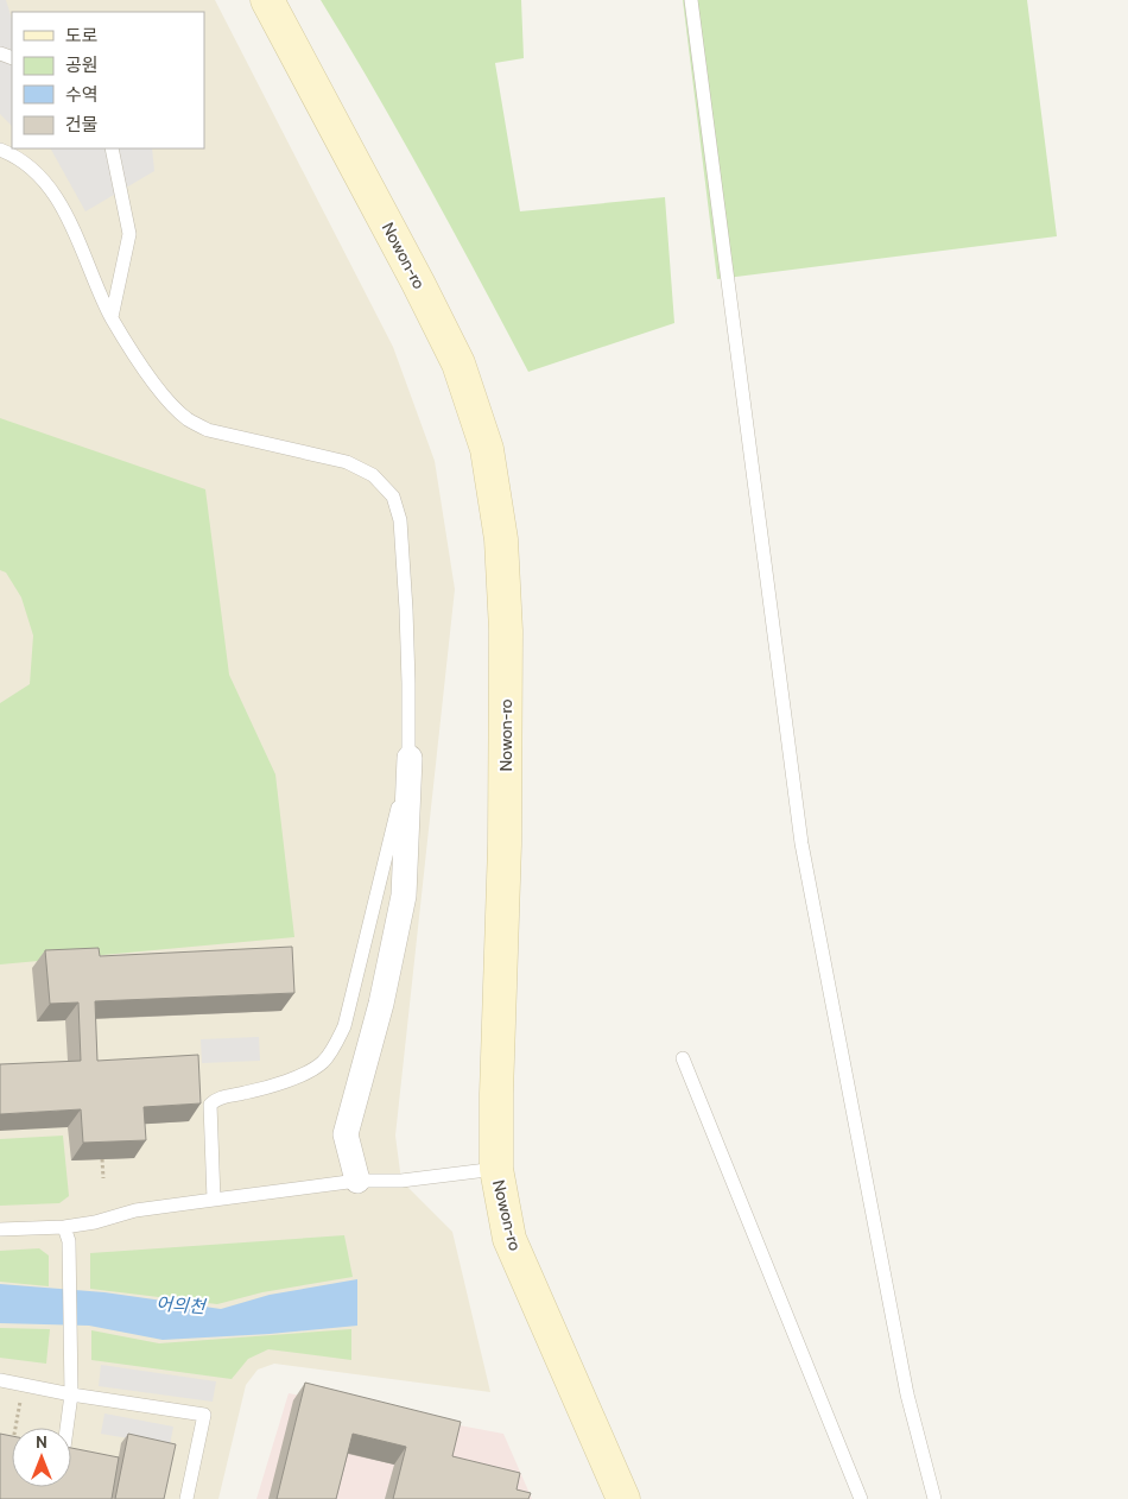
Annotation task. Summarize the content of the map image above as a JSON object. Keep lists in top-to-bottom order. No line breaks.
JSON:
{"streets":{"main road":["Nowon-ro"]},"water":["어의천"],"legend":["도로","공원","수역","건물"],"north":"top"}
